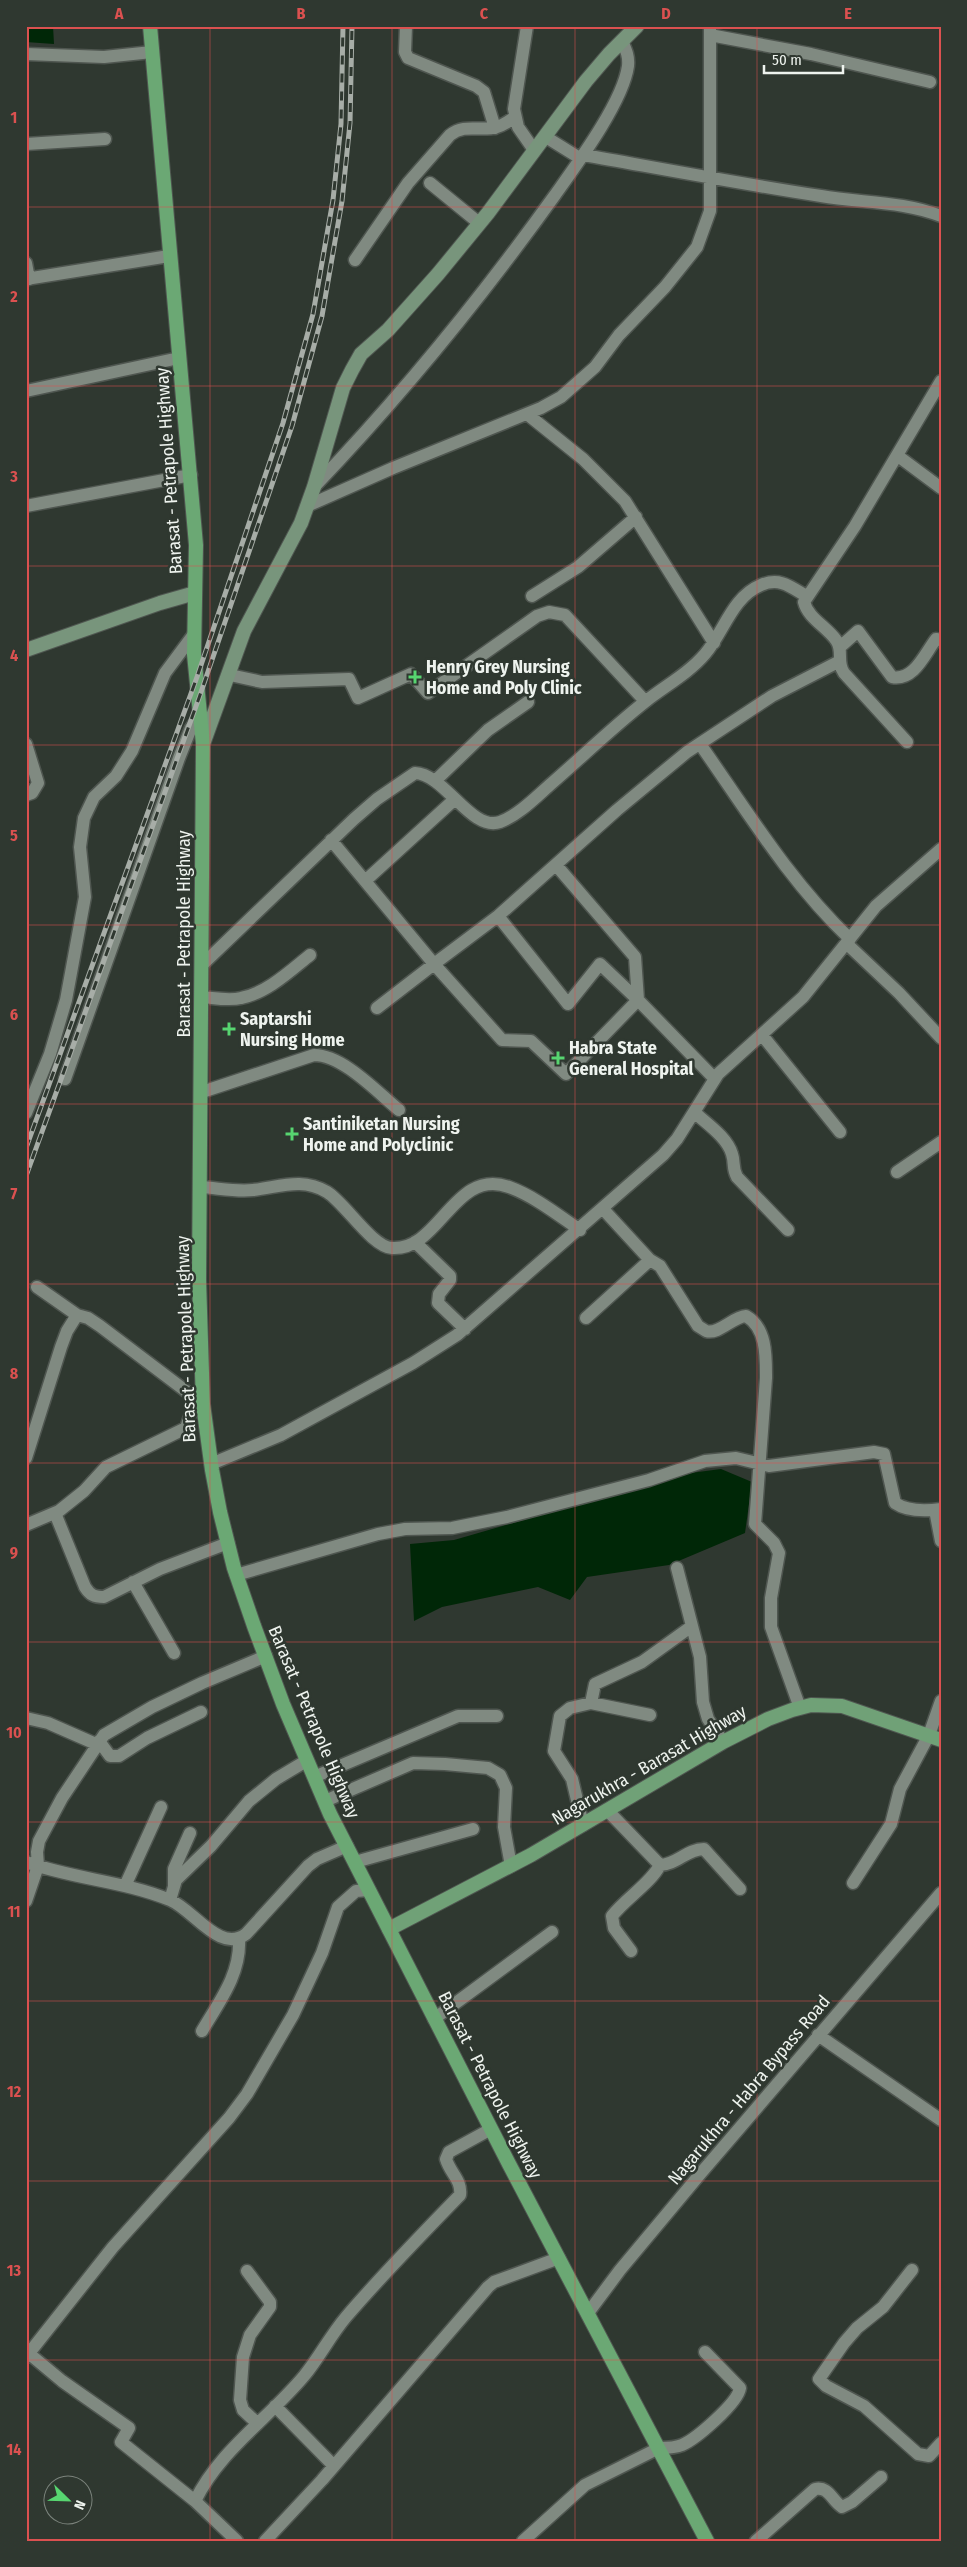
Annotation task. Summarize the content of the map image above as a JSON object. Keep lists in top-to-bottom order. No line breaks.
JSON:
{"streets":{"highway":["Barasat - Petrapole Highway"],"main road":["Nagarukhra - Barasat Highway"],"street":["Nagarukhra - Habra Bypass Road"]},"crossings":[["Barasat - Petrapole Highway","Nagarukhra - Barasat Highway"],["Barasat - Petrapole Highway","Nagarukhra - Habra Bypass Road"]],"places":{"health":["Henry Grey Nursing Home and Poly Clinic","Saptarshi Nursing Home","Habra State General Hospital","Santiniketan Nursing Home and Polyclinic"]},"scale_bar":"50 m","north":"bottom right","grid":{"columns":["A","B","C","D","E"],"rows":["1","2","3","4","5","6","7","8","9","10","11","12","13","14"]}}
